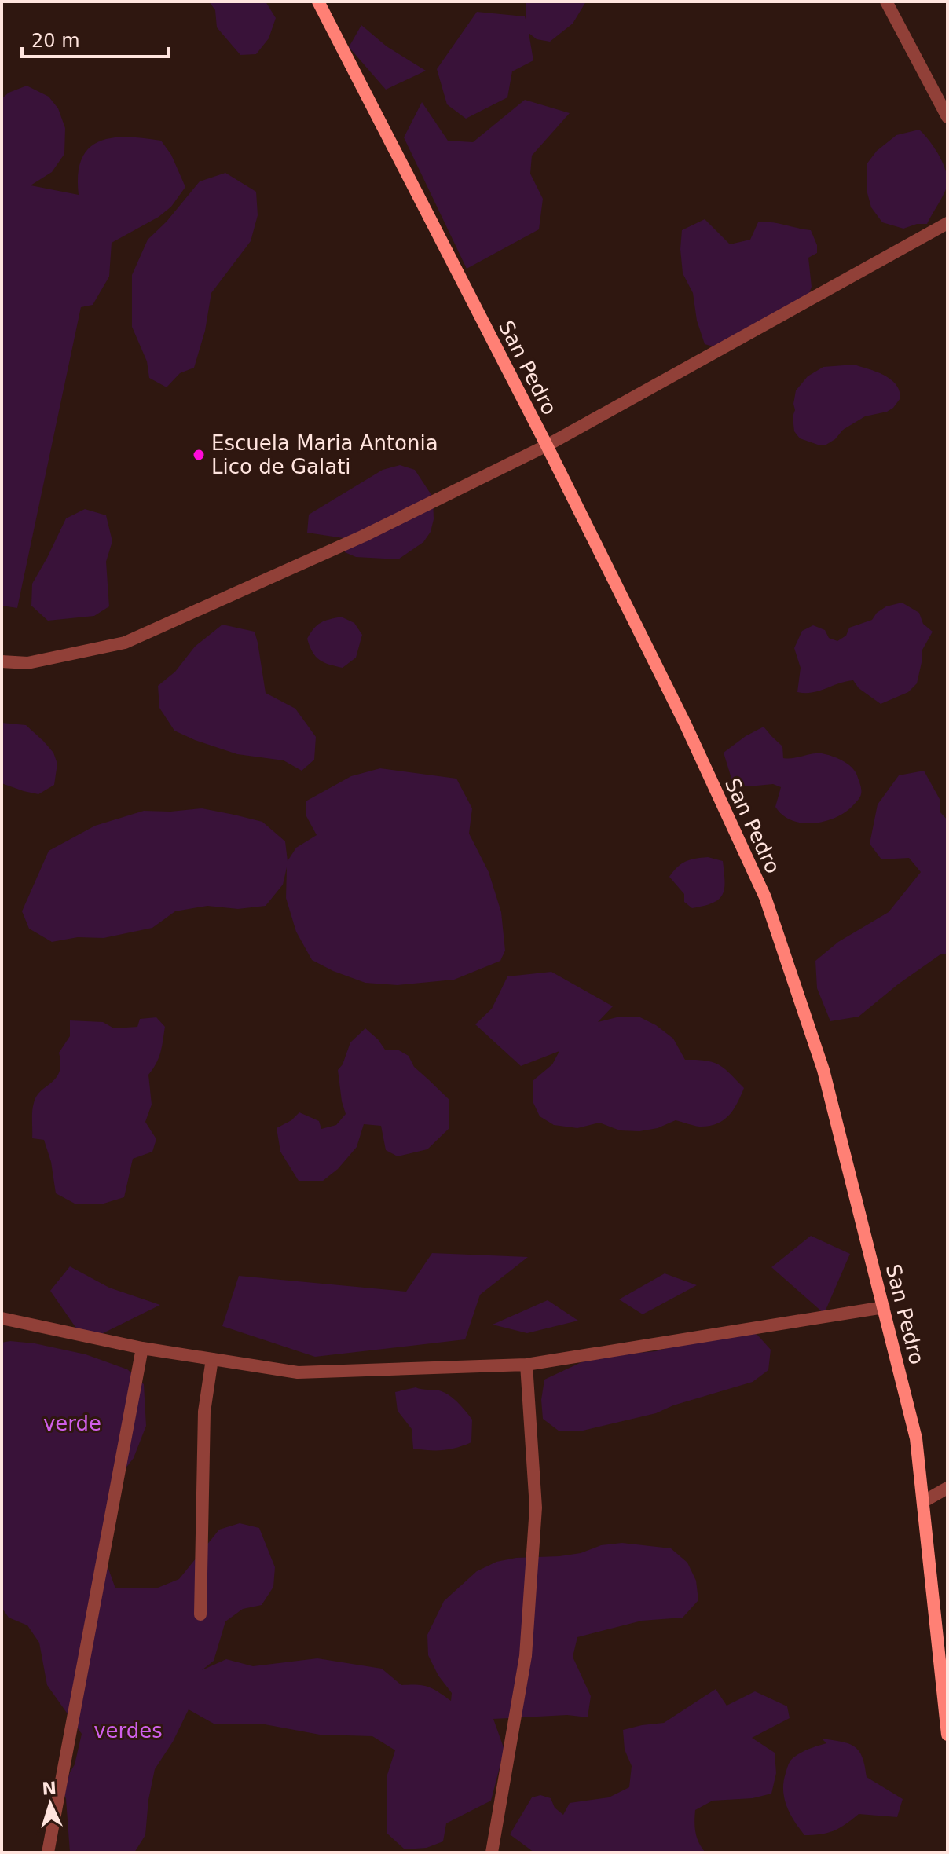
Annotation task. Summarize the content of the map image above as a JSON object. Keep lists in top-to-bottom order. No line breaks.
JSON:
{"streets":{"main road":["San Pedro"]},"parks":["verde","verdes"],"places":["Escuela Maria Antonia Lico de Galati"],"scale_bar":"20 m","north":"top"}
